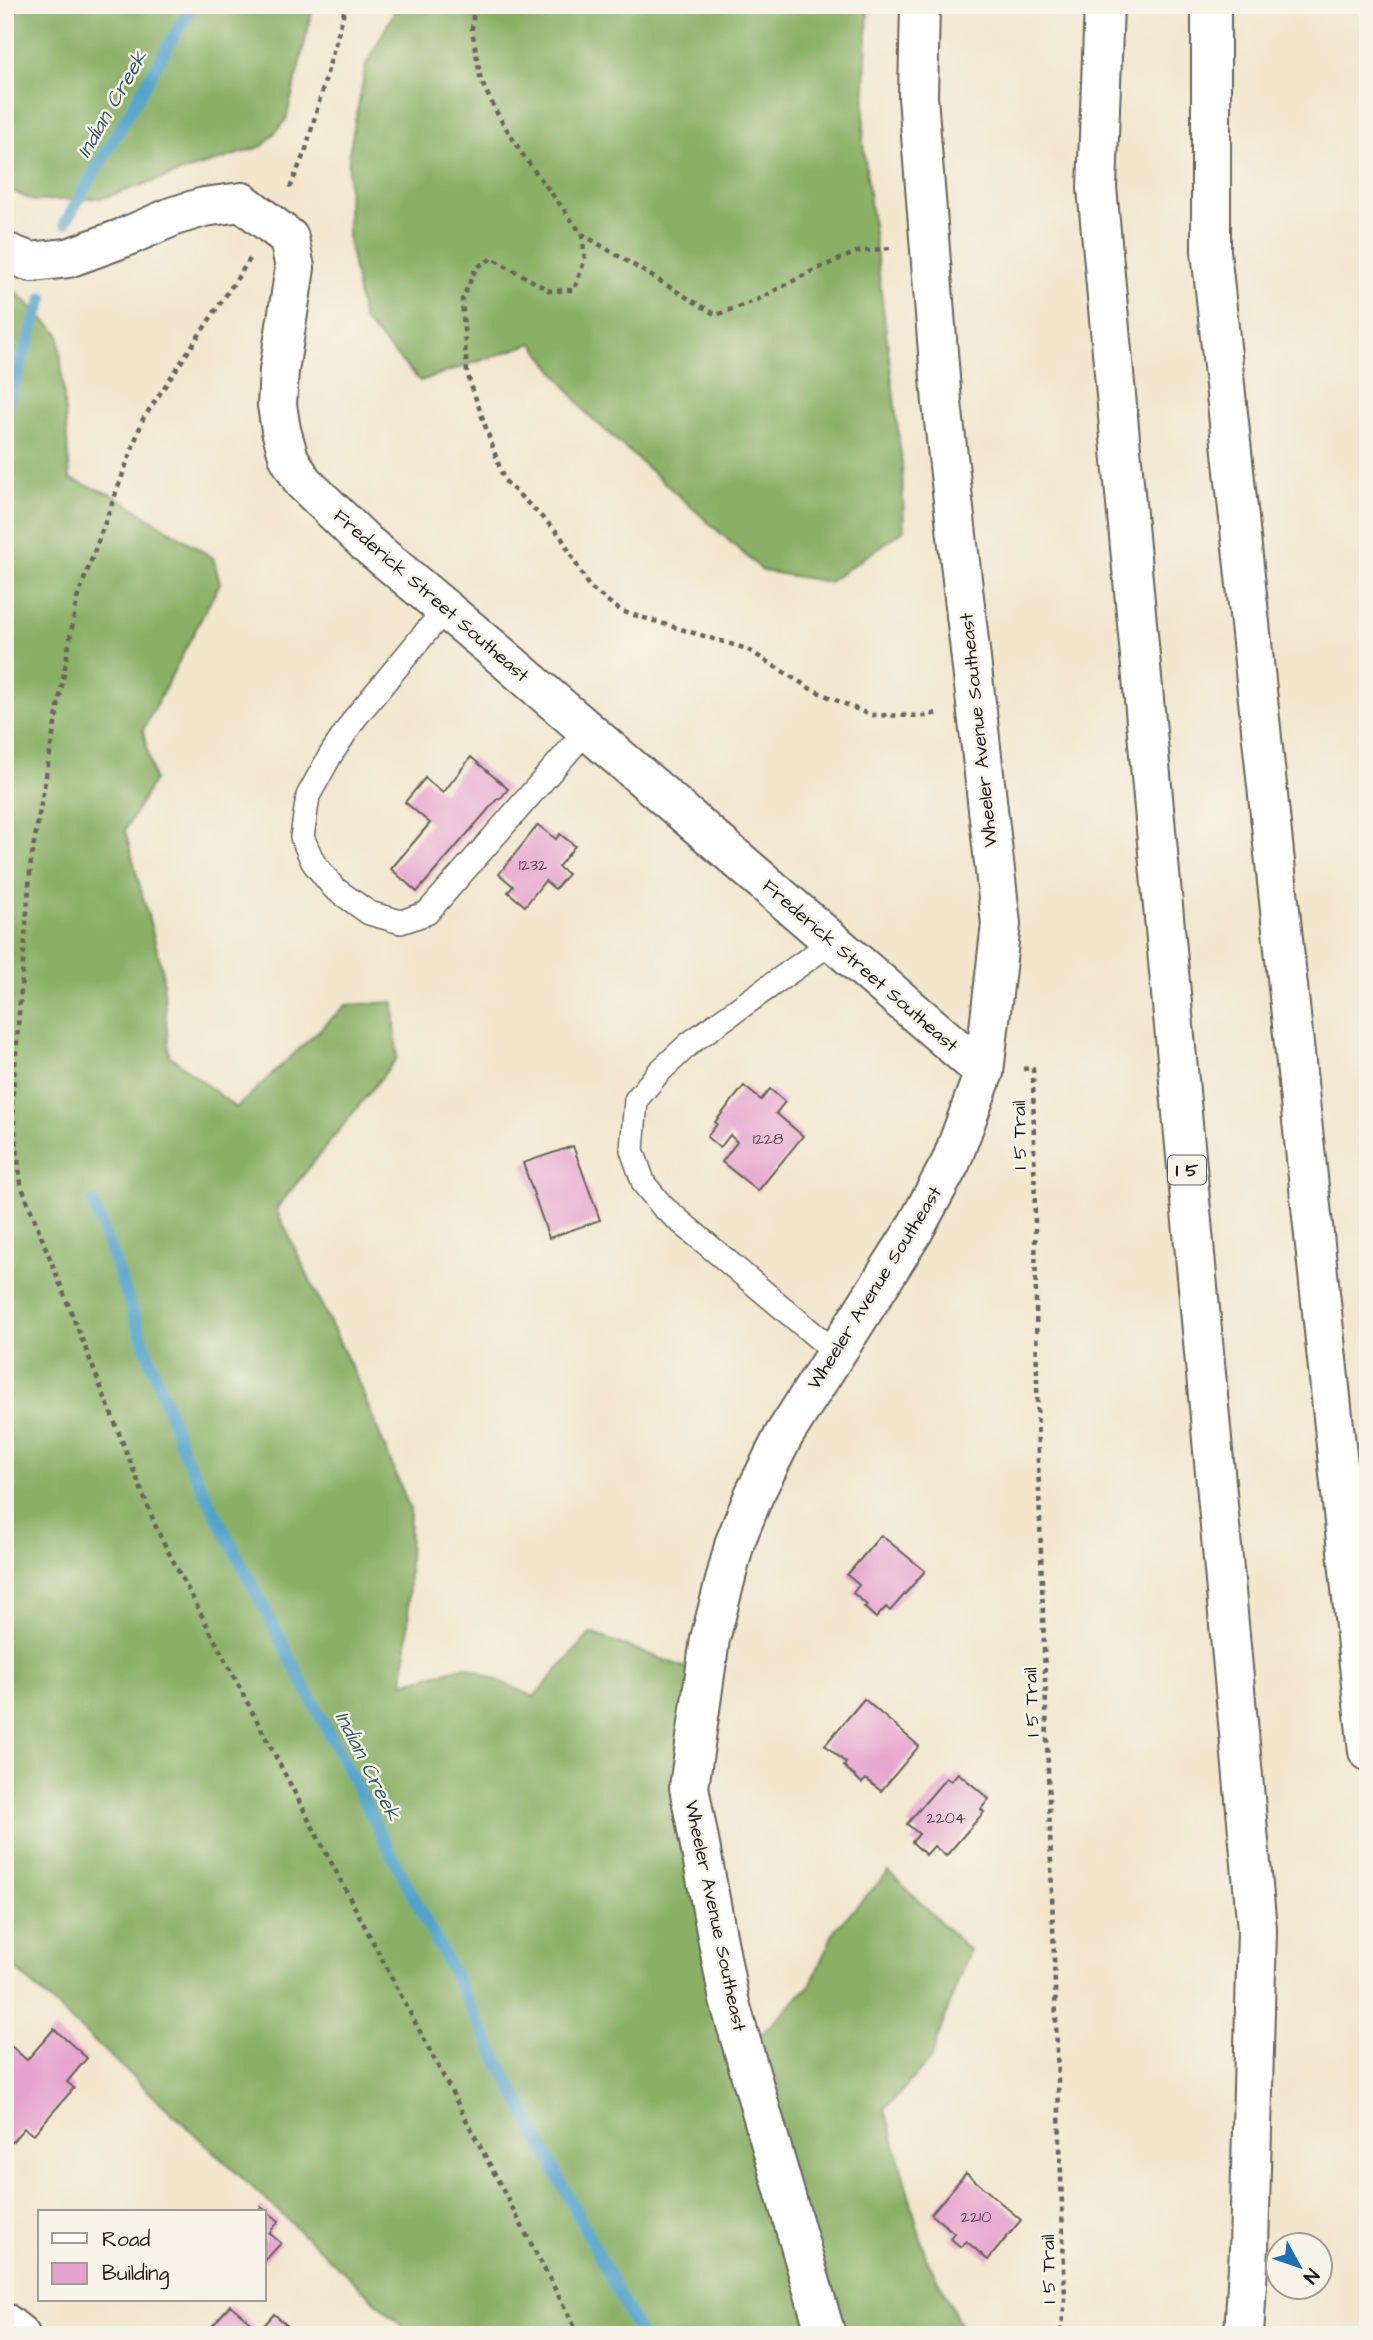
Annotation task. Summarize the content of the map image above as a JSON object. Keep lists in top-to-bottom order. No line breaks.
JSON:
{"streets":{"main road":["Frederick Street Southeast","Wheeler Avenue Southeast","I 5"],"path":["I 5 Trail"]},"crossings":[["Frederick Street Southeast","Wheeler Avenue Southeast"]],"water":["Indian Creek"],"house_numbers":["1232","1228","2204","2210"],"legend":["Road","Building"],"north":"bottom right"}
